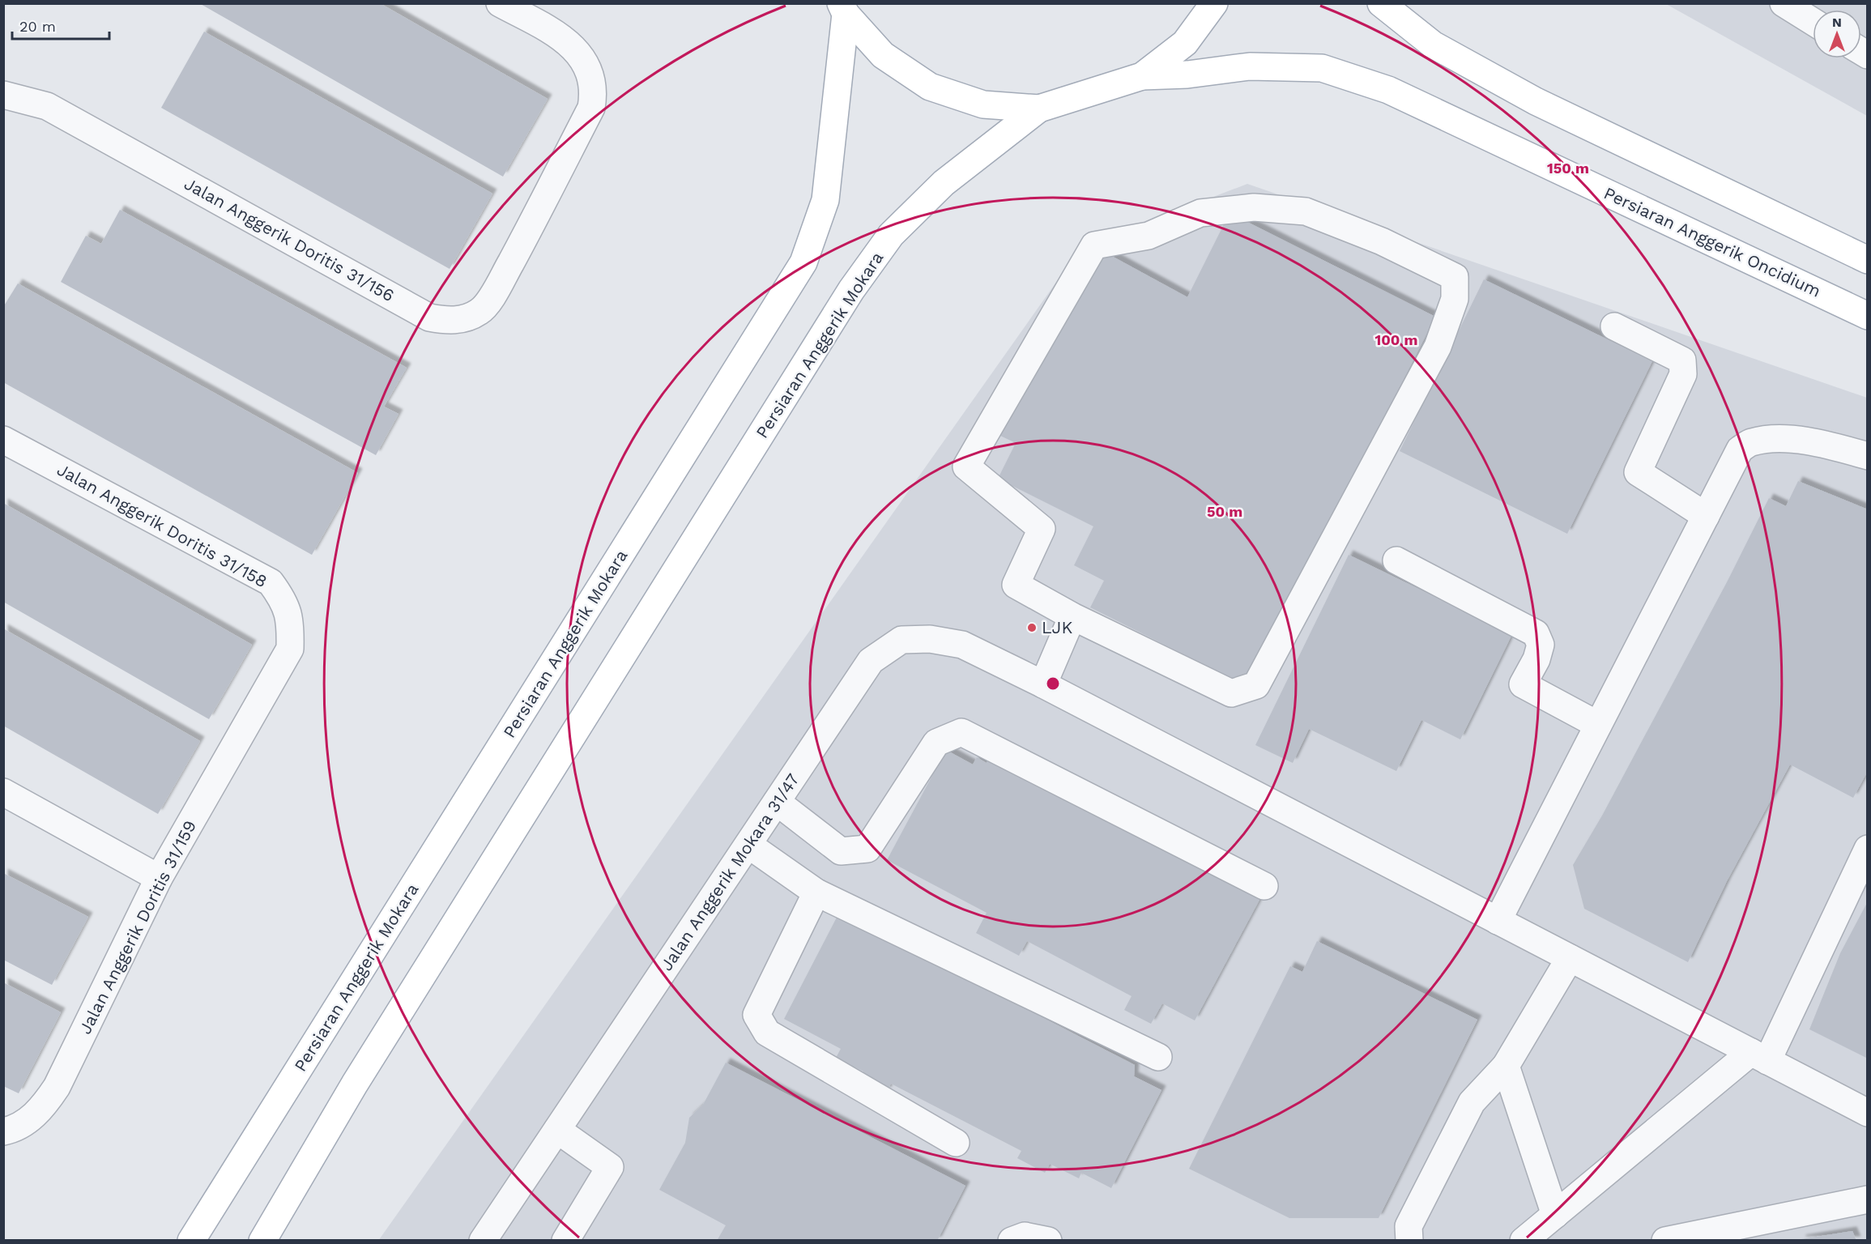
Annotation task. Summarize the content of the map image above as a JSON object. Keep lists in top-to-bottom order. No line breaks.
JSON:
{"streets":{"main road":["Persiaran Anggerik Oncidium","Persiaran Anggerik Mokara"],"street":["Jalan Anggerik Doritis 31/156","Jalan Anggerik Doritis 31/158","Jalan Anggerik Mokara 31/47","Jalan Anggerik Doritis 31/159"]},"crossings":[["Jalan Anggerik Doritis 31/158","Jalan Anggerik Doritis 31/159"]],"places":["LJK"],"scale_bar":"20 m","north":"top","rings":["150 m","100 m","50 m"]}
